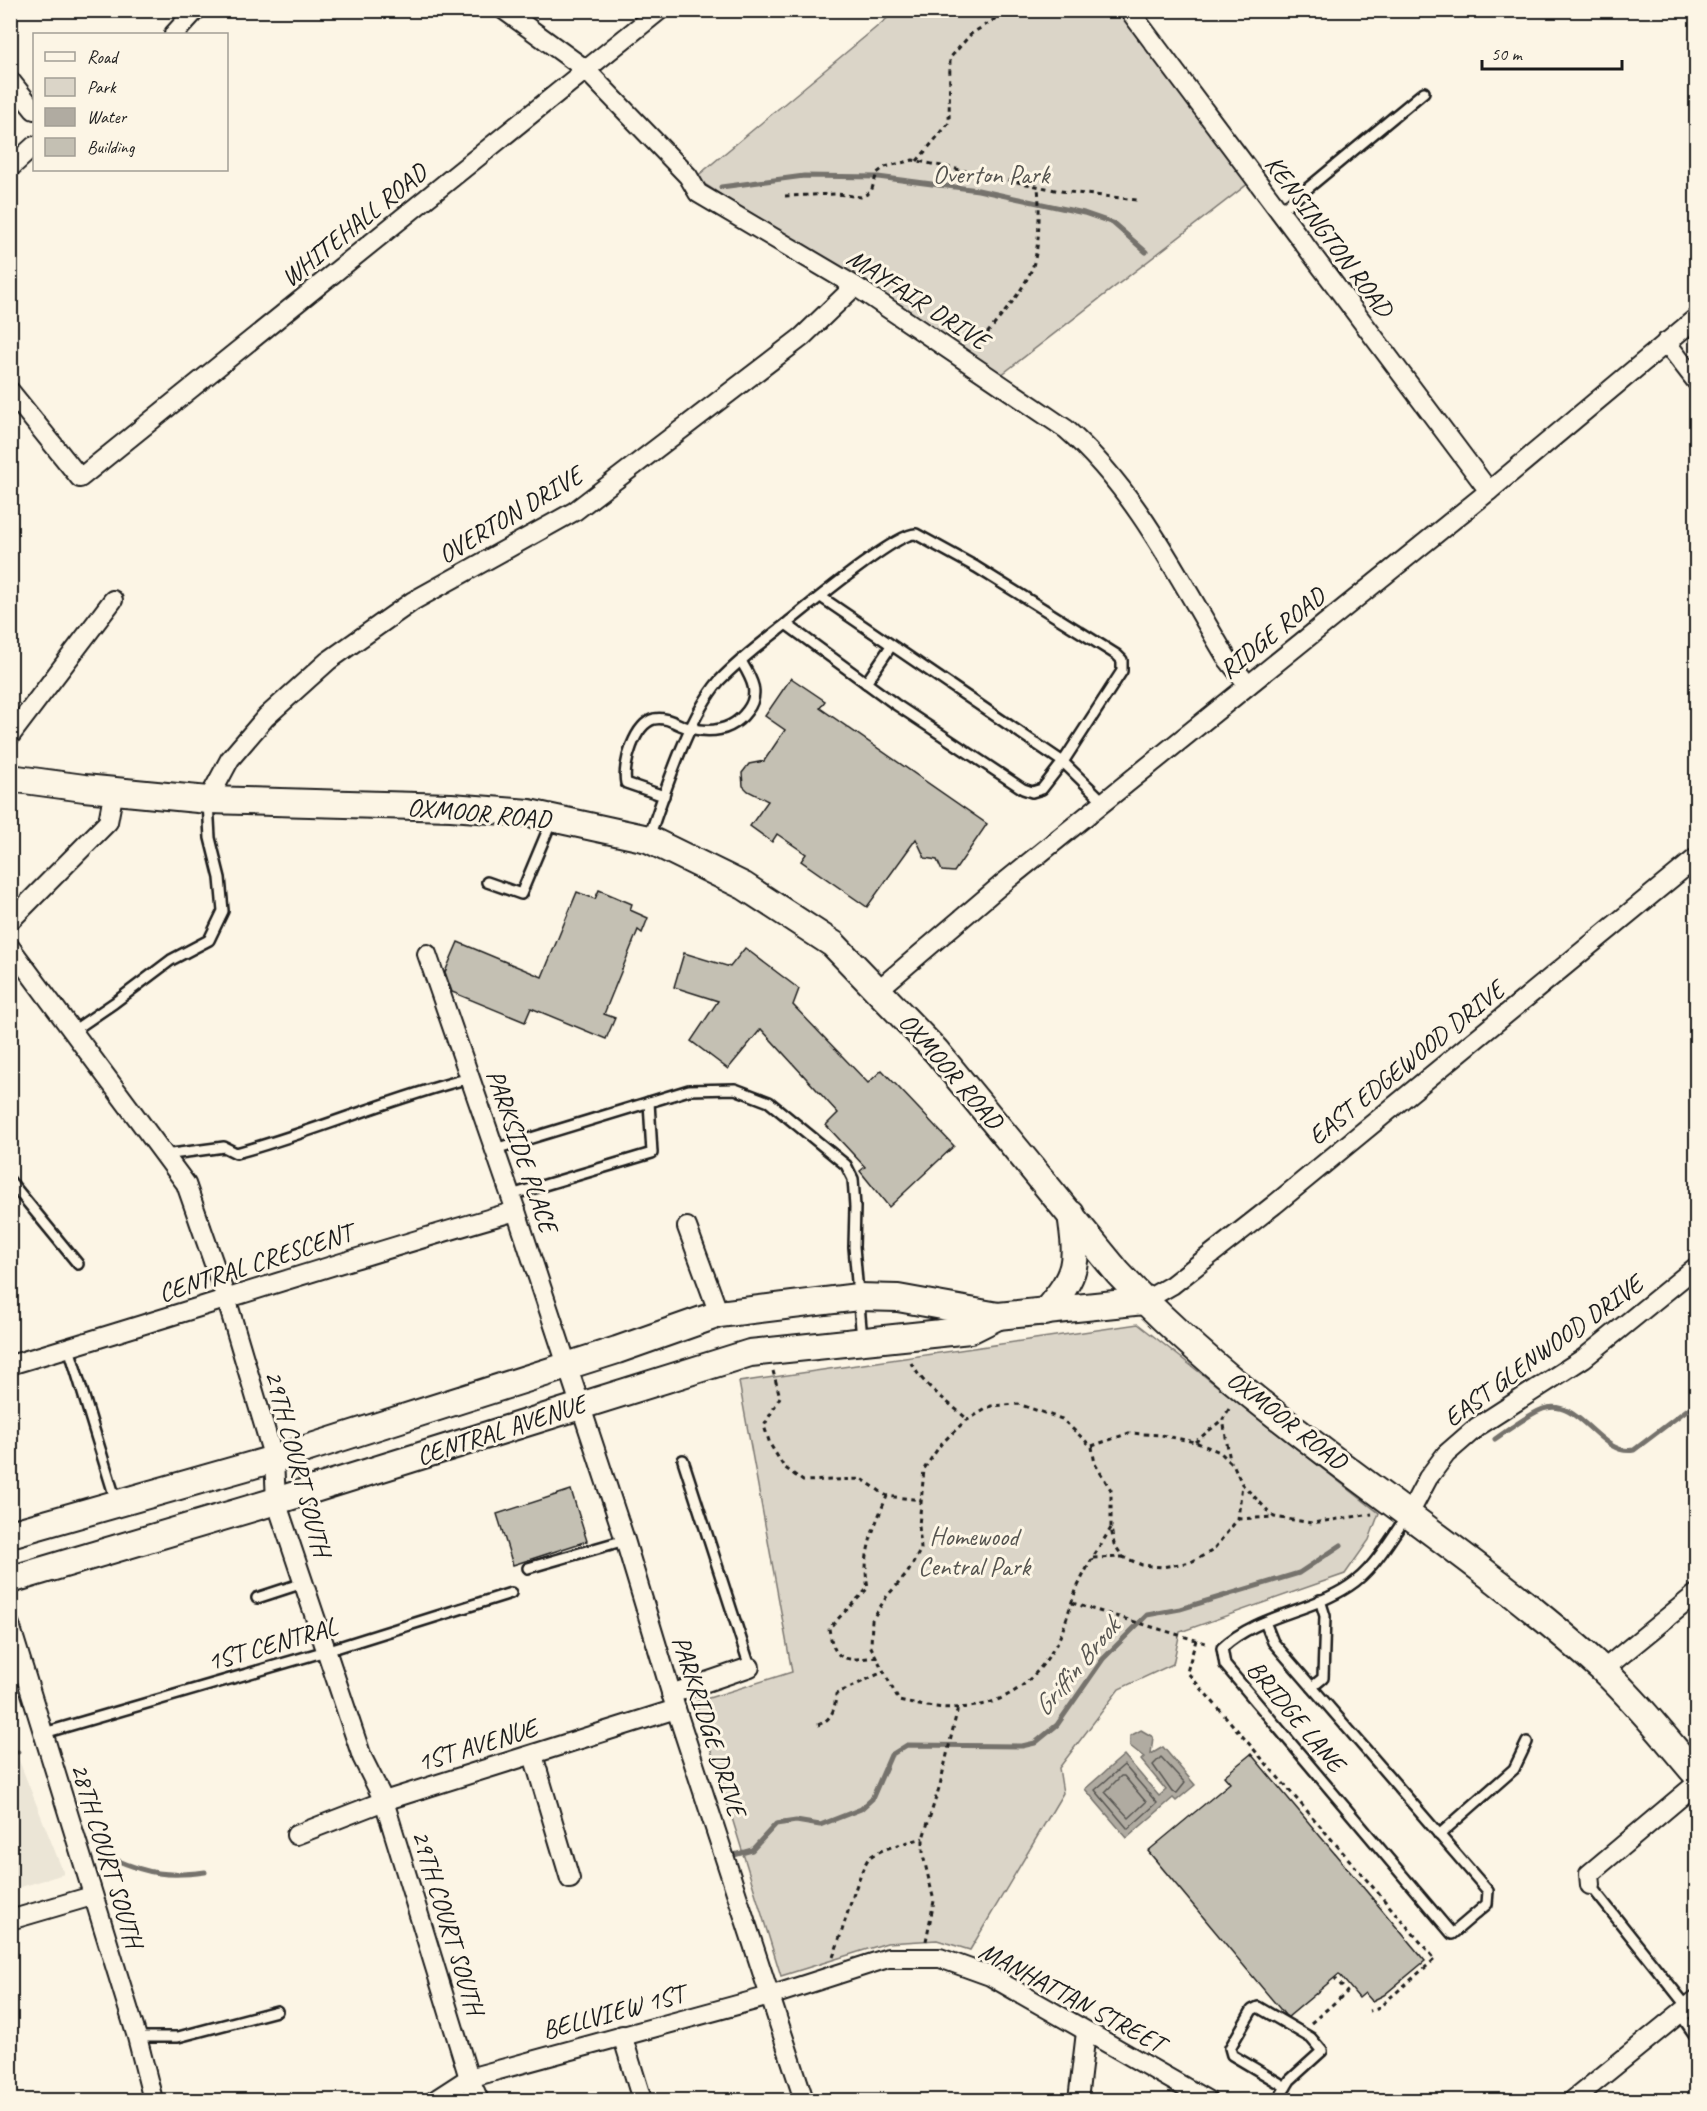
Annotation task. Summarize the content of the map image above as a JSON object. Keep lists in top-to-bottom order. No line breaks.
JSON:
{"streets":{"main road":["OXMOOR ROAD","CENTRAL AVENUE"],"street":["WHITEHALL ROAD","KENSINGTON ROAD","MAYFAIR DRIVE","OVERTON DRIVE","RIDGE ROAD","EAST EDGEWOOD DRIVE","PARKSIDE PLACE","CENTRAL CRESCENT","EAST GLENWOOD DRIVE","29TH COURT SOUTH","PARKRIDGE DRIVE","1ST AVENUE","28TH COURT SOUTH","MANHATTAN STREET","BELLVIEW 1ST"],"lane":["1ST CENTRAL","BRIDGE LANE"]},"crossings":[["WHITEHALL ROAD","MAYFAIR DRIVE"],["KENSINGTON ROAD","RIDGE ROAD"],["MAYFAIR DRIVE","OVERTON DRIVE"],["MAYFAIR DRIVE","RIDGE ROAD"],["OVERTON DRIVE","OXMOOR ROAD"],["RIDGE ROAD","OXMOOR ROAD"],["OXMOOR ROAD","EAST EDGEWOOD DRIVE"],["OXMOOR ROAD","EAST GLENWOOD DRIVE"],["OXMOOR ROAD","CENTRAL AVENUE"],["OXMOOR ROAD","BRIDGE LANE"],["EAST EDGEWOOD DRIVE","CENTRAL AVENUE"],["PARKSIDE PLACE","CENTRAL CRESCENT"],["PARKSIDE PLACE","CENTRAL AVENUE"],["PARKSIDE PLACE","PARKRIDGE DRIVE"],["CENTRAL CRESCENT","29TH COURT SOUTH"],["EAST GLENWOOD DRIVE","BRIDGE LANE"],["CENTRAL AVENUE","29TH COURT SOUTH"],["CENTRAL AVENUE","PARKRIDGE DRIVE"],["29TH COURT SOUTH","1ST CENTRAL"],["29TH COURT SOUTH","1ST AVENUE"],["29TH COURT SOUTH","BELLVIEW 1ST"],["1ST CENTRAL","28TH COURT SOUTH"],["PARKRIDGE DRIVE","1ST AVENUE"],["PARKRIDGE DRIVE","MANHATTAN STREET"],["PARKRIDGE DRIVE","BELLVIEW 1ST"],["MANHATTAN STREET","BELLVIEW 1ST"]],"water":["Griffin Brook"],"parks":["Overton Park","Homewood Central Park"],"legend":["Road","Park","Water","Building"],"scale_bar":"50 m"}
